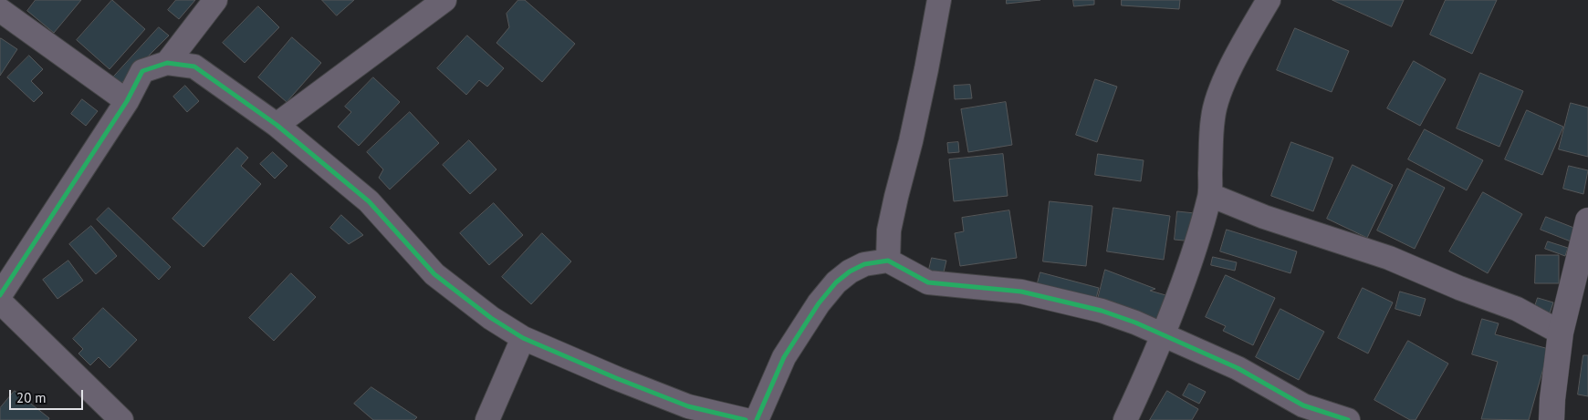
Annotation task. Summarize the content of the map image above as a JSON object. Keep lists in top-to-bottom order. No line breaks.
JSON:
{"scale_bar":"20 m"}
